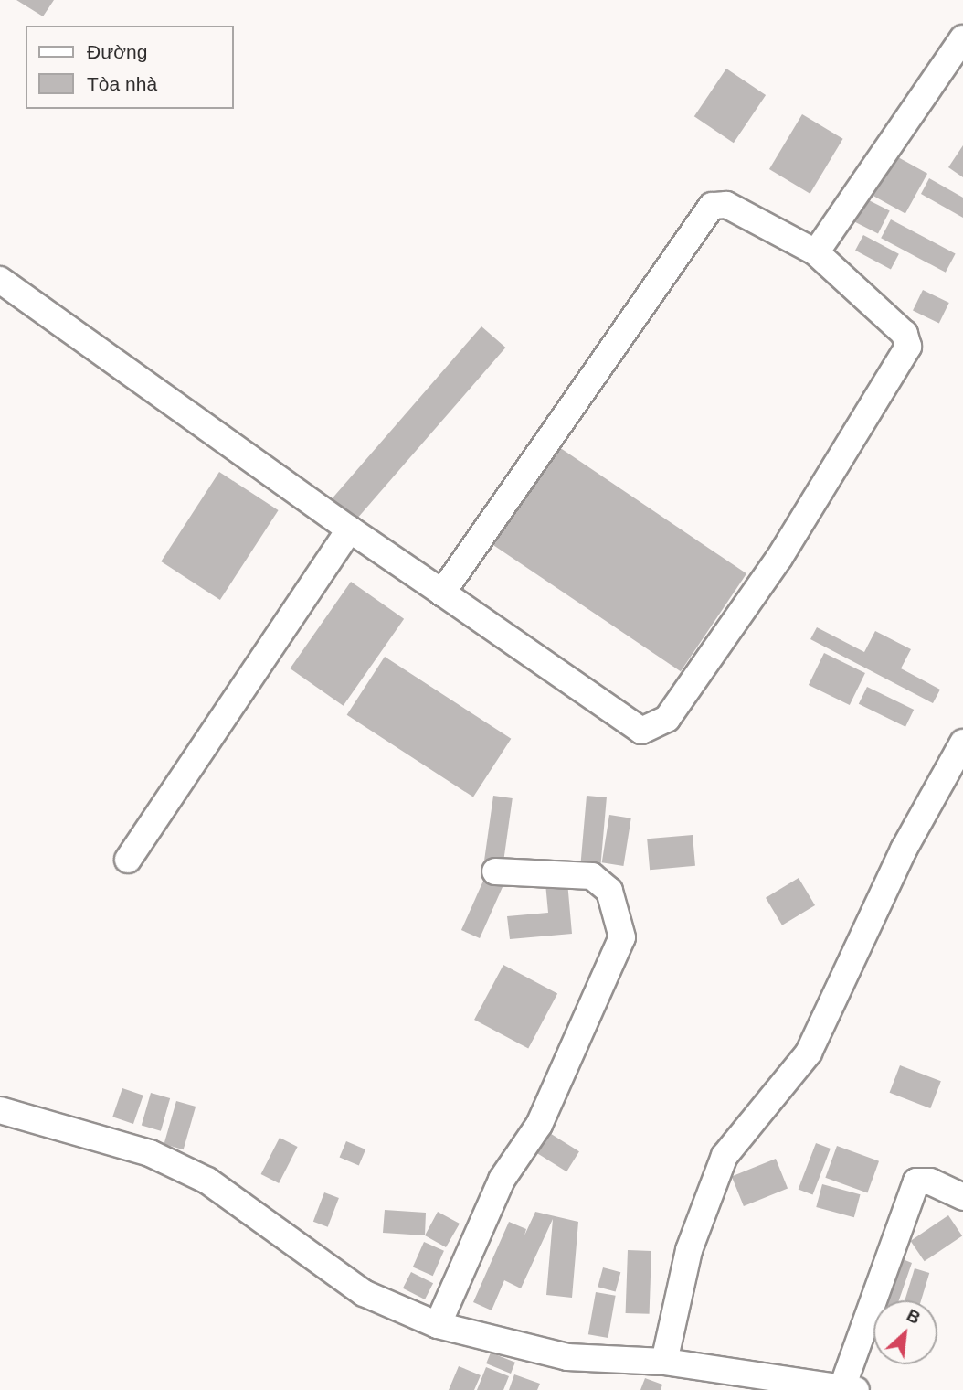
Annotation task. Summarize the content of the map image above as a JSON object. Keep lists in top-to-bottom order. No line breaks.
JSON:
{"legend":["Đường","Tòa nhà"],"north":"top right"}
